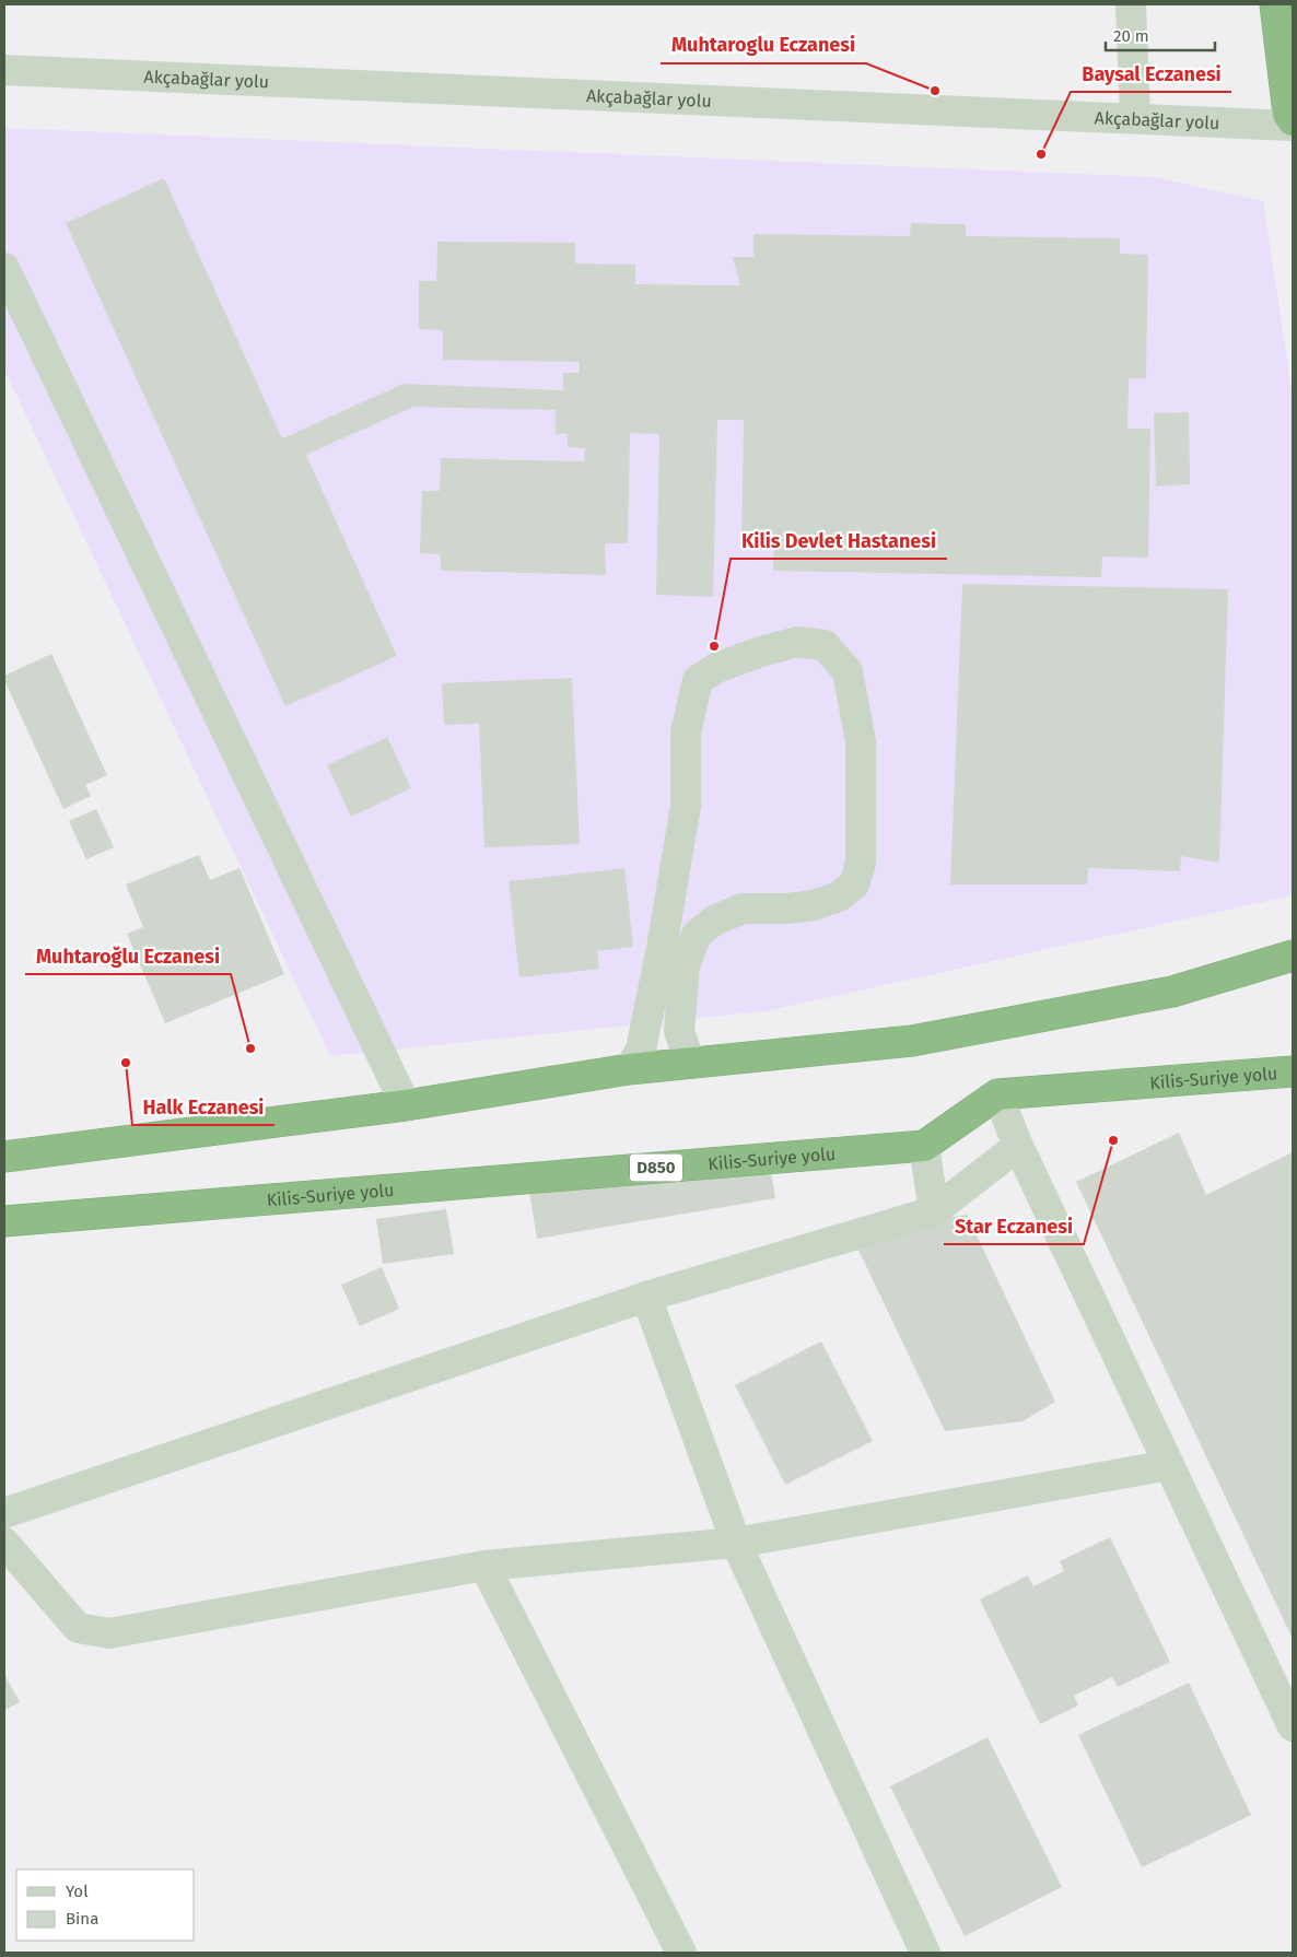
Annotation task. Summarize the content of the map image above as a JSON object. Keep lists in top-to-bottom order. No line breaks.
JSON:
{"streets":{"highway":["Kilis-Suriye yolu","D850"],"street":["Akçabağlar yolu"]},"places":["Muhtaroglu Eczanesi","Baysal Eczanesi","Kilis Devlet Hastanesi","Muhtaroğlu Eczanesi","Halk Eczanesi","Star Eczanesi"],"legend":["Yol","Bina"],"scale_bar":"20 m"}
